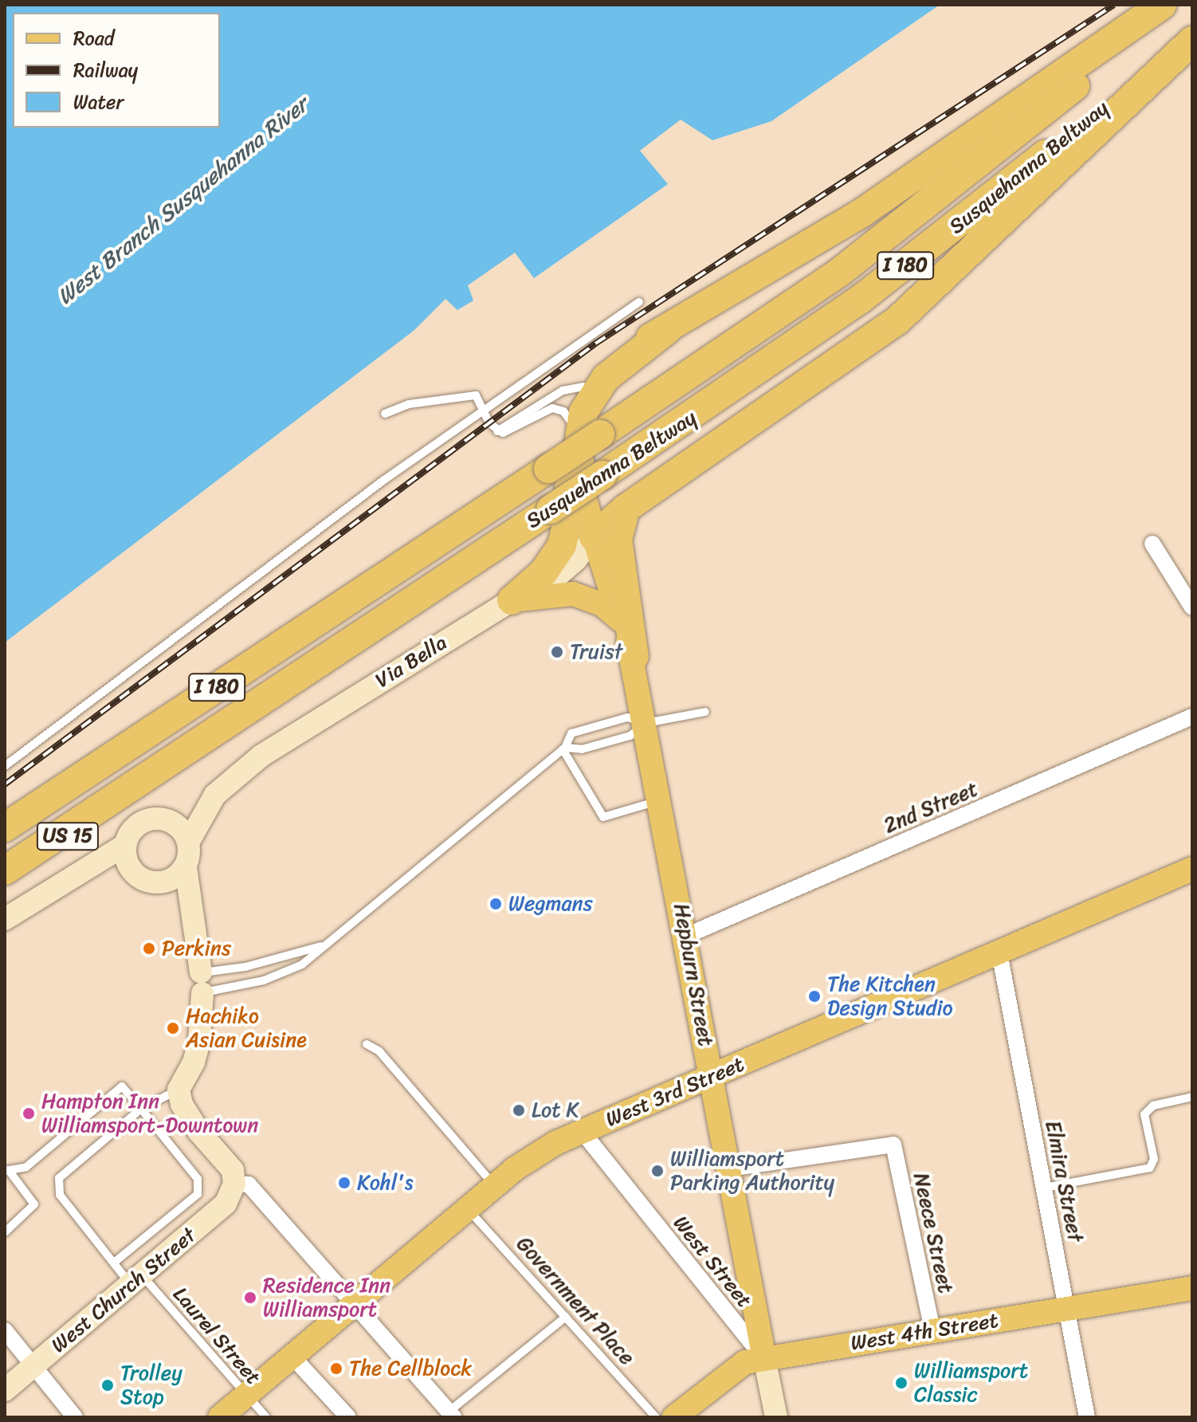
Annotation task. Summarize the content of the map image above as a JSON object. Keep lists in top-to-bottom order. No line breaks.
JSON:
{"streets":{"highway":["Susquehanna Beltway","I 180","US 15"],"main road":["Via Bella","Hepburn Street","West 3rd Street","West Church Street","West 4th Street"],"street":["2nd Street","Elmira Street","Neece Street","West Street"],"lane":["Government Place","Laurel Street"]},"crossings":[["Susquehanna Beltway","US 15"],["Via Bella","Hepburn Street"],["2nd Street","Hepburn Street"],["Hepburn Street","West 3rd Street"],["Hepburn Street","Neece Street"],["Hepburn Street","West Street"],["Hepburn Street","West 4th Street"],["West 3rd Street","Elmira Street"],["West 3rd Street","West Street"],["West 3rd Street","Government Place"],["West 3rd Street","Laurel Street"],["Elmira Street","West 4th Street"],["Neece Street","West 4th Street"],["West Street","West 4th Street"],["West Church Street","Laurel Street"]],"water":["West Branch Susquehanna River"],"places":["Truist","Wegmans","Perkins","The Kitchen Design Studio","Hachiko Asian Cuisine","Lot K","Hampton Inn Williamsport-Downtown","Williamsport Parking Authority","Kohl's","Residence Inn Williamsport","The Cellblock","Williamsport Classic","Trolley Stop"],"legend":["Road","Railway","Water"]}
